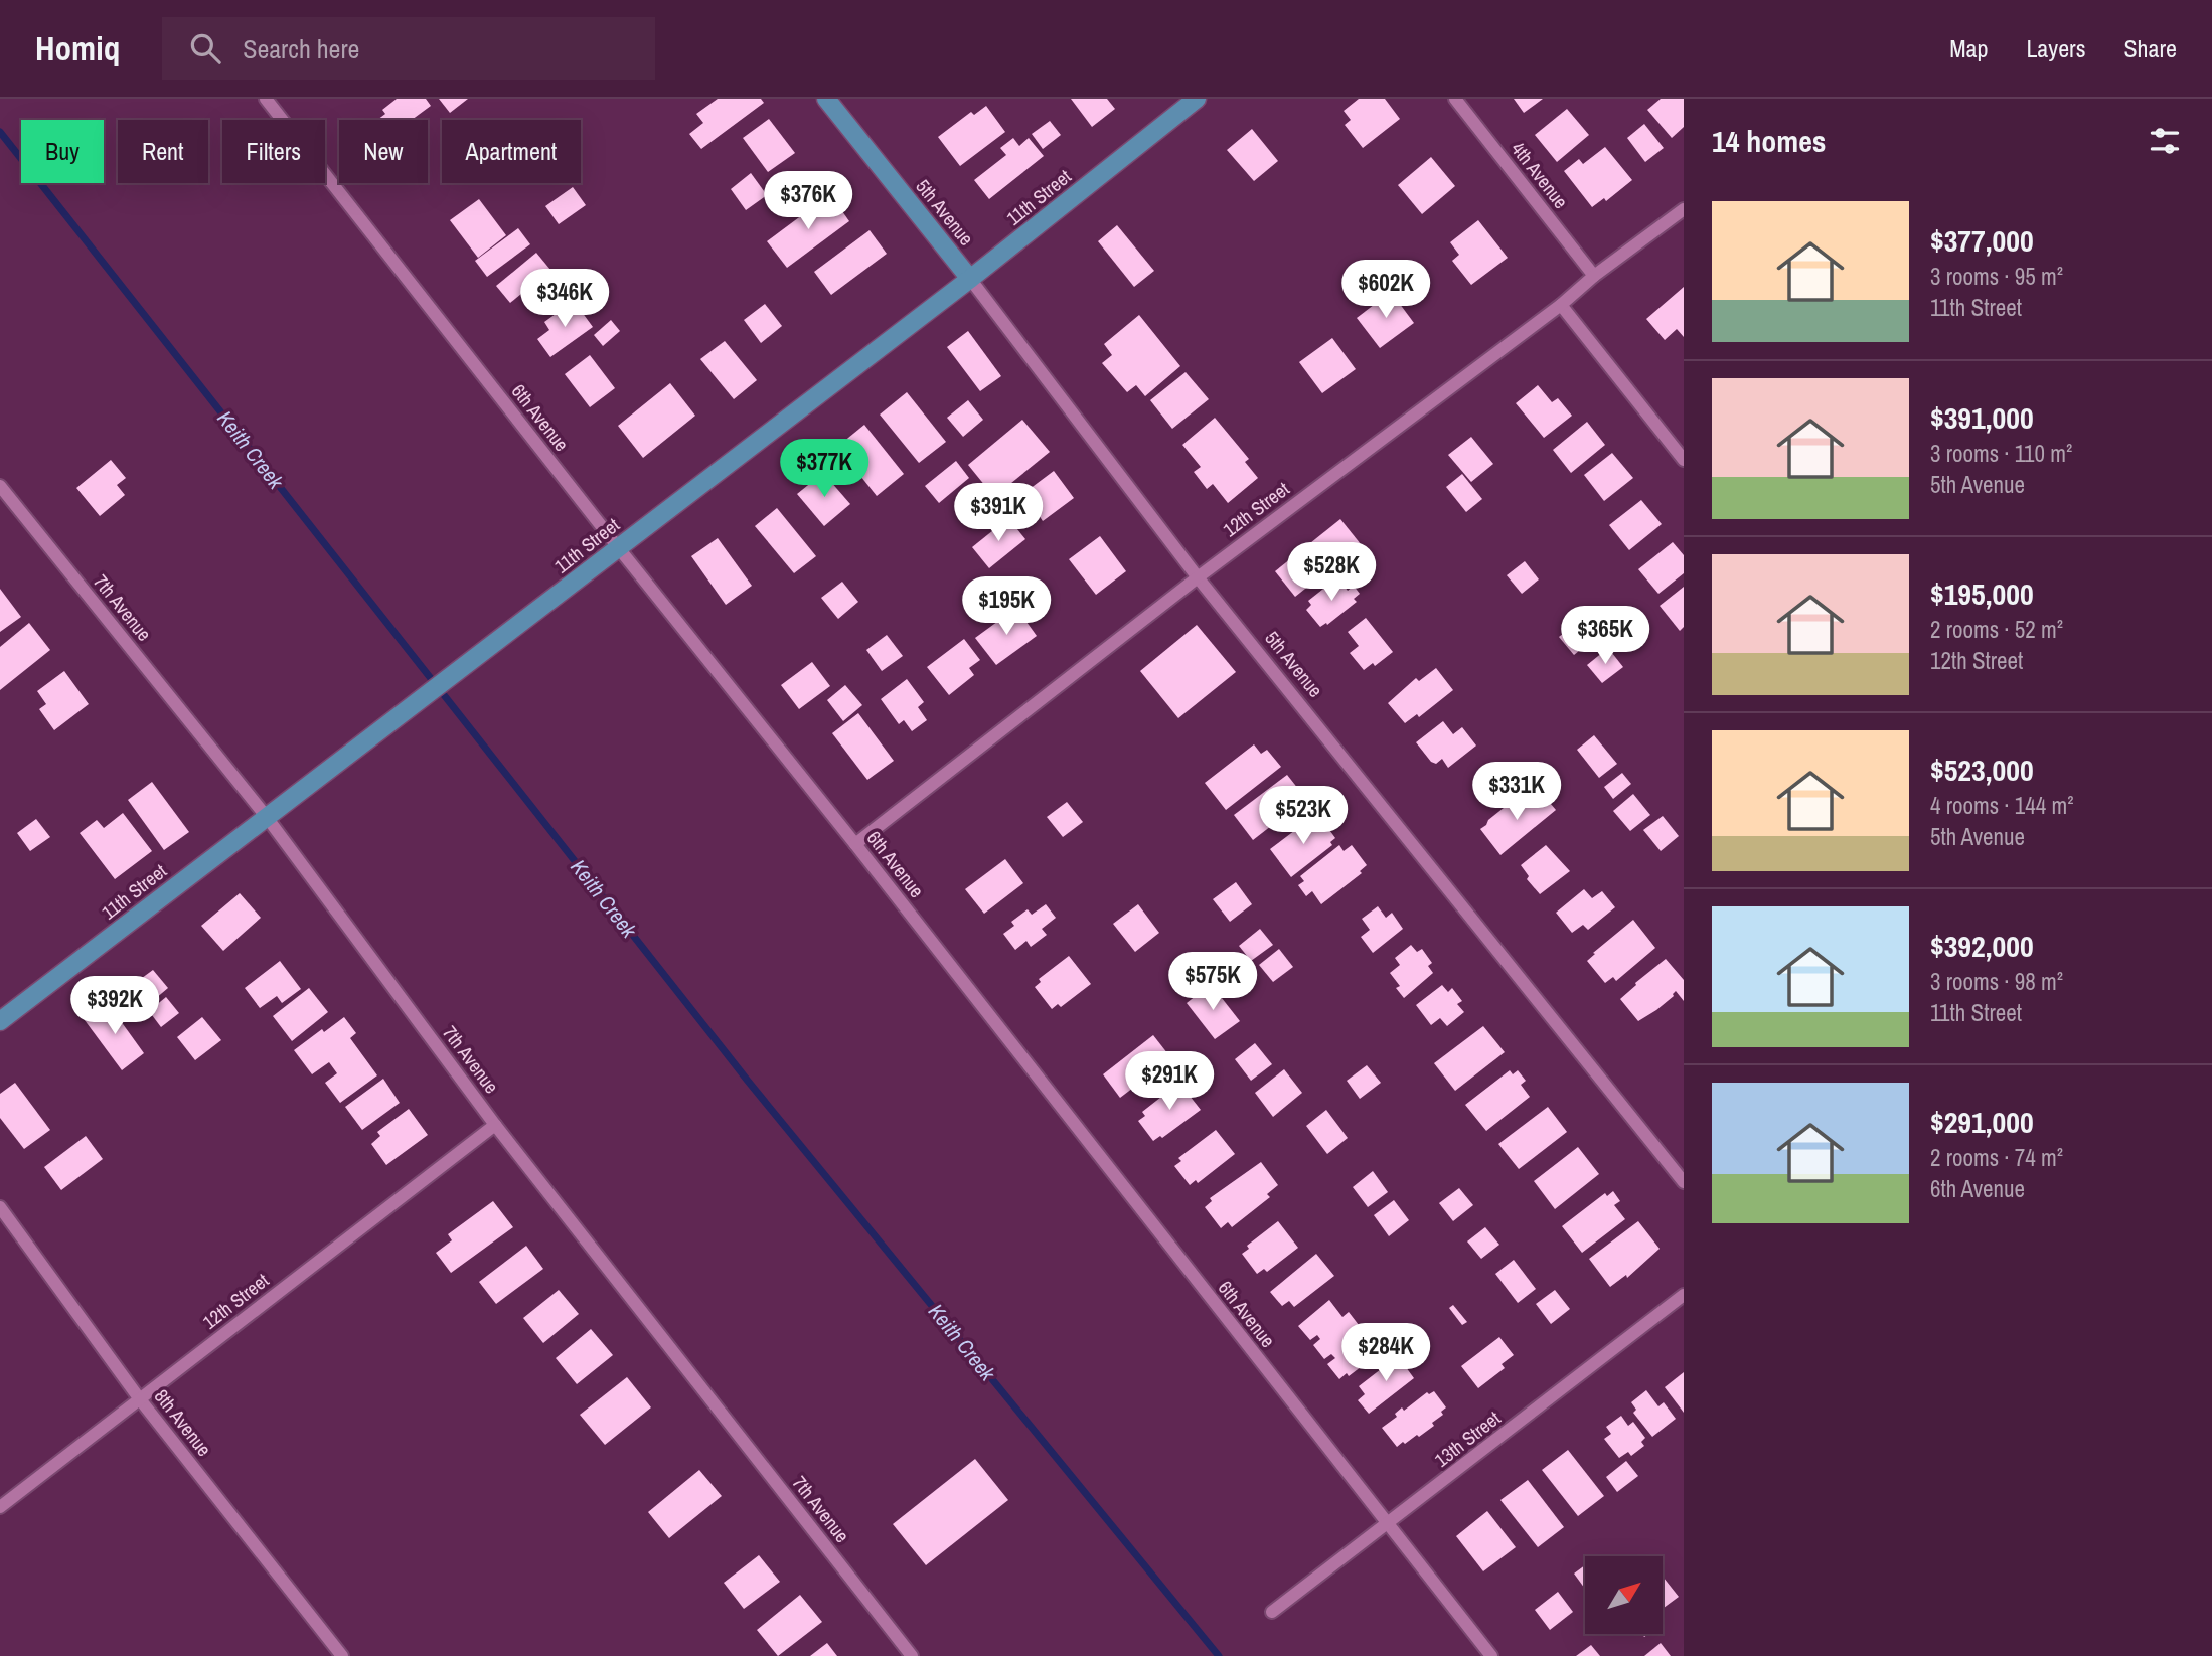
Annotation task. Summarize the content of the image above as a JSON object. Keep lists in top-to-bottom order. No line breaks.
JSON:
{"streets":{"main road":["11th Street","5th Avenue"],"street":["4th Avenue","6th Avenue","12th Street","7th Avenue","8th Avenue","13th Street"]},"crossings":[["4th Avenue","12th Street"],["11th Street","5th Avenue"],["11th Street","6th Avenue"],["11th Street","7th Avenue"],["5th Avenue","12th Street"],["6th Avenue","12th Street"],["6th Avenue","13th Street"],["12th Street","7th Avenue"],["12th Street","8th Avenue"]],"water":["Keith Creek"],"north":"top right","page":{"header":"Homiq","search":"Search here","nav":["Map","Layers","Share"],"heading":"14 homes","chip":["Buy","Rent","Filters","New","Apartment"],"price":["$376K","$602K","$346K","$377K","$391K","$528K","$195K","$365K","$331K","$523K","$575K","$392K","$291K","$284K"],"list":[{"name":"$377,000","note":"3 rooms · 95 m² · 11th Street"},{"name":"$391,000","note":"3 rooms · 110 m² · 5th Avenue"},{"name":"$195,000","note":"2 rooms · 52 m² · 12th Street"},{"name":"$523,000","note":"4 rooms · 144 m² · 5th Avenue"},{"name":"$392,000","note":"3 rooms · 98 m² · 11th Street"},{"name":"$291,000","note":"2 rooms · 74 m² · 6th Avenue"}]}}
